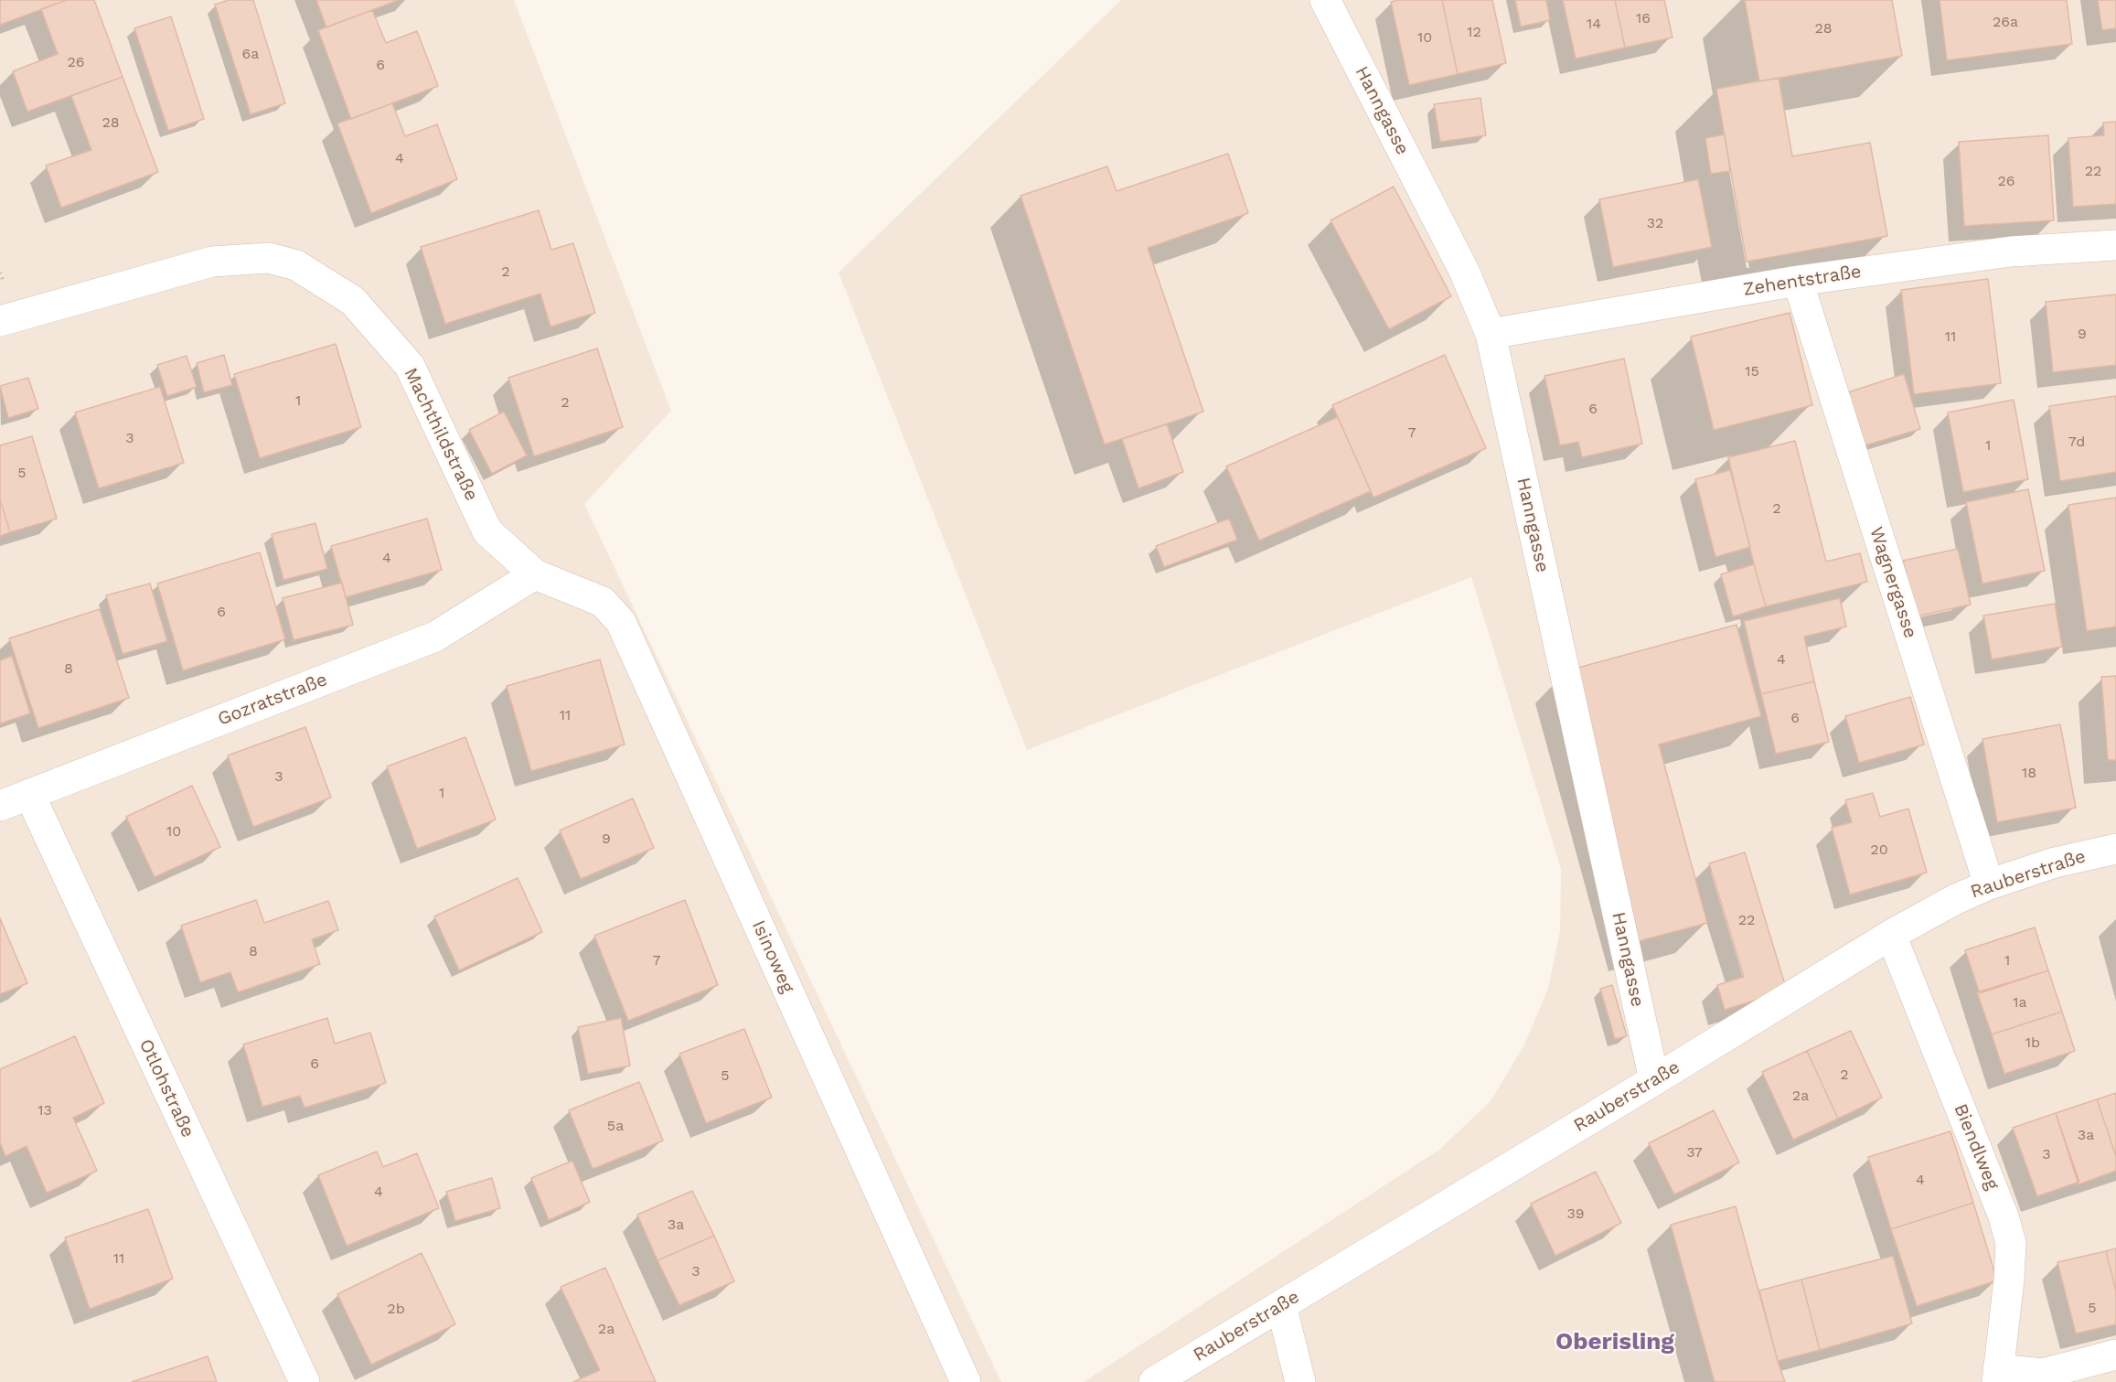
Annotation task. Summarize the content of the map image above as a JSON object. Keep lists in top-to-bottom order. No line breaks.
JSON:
{"streets":{"street":["Hanngasse","Zehentstraße","Machthildstraße","Wagnergasse","Gozratstraße","Rauberstraße","Isinoweg","Otlohstraße","Biendlweg"]},"crossings":[["Hanngasse","Zehentstraße"],["Hanngasse","Rauberstraße"],["Zehentstraße","Wagnergasse"],["Machthildstraße","Gozratstraße"],["Machthildstraße","Isinoweg"],["Wagnergasse","Rauberstraße"],["Gozratstraße","Isinoweg"],["Gozratstraße","Otlohstraße"],["Rauberstraße","Biendlweg"]],"districts":["Oberisling"],"house_numbers":["16","26a","14","28","12","10","6a","26","6","28","4","22","26","32","2","9","11","15","1","2","6","7","3","7d","1","5","2","4","6","4","8","11","6","18","3","1","10","9","20","22","8","7","1","1a","1b","6","2","5","2a","13","5a","3a","37","3","4","4","39","3a","11","3","5","2b","2a"]}
